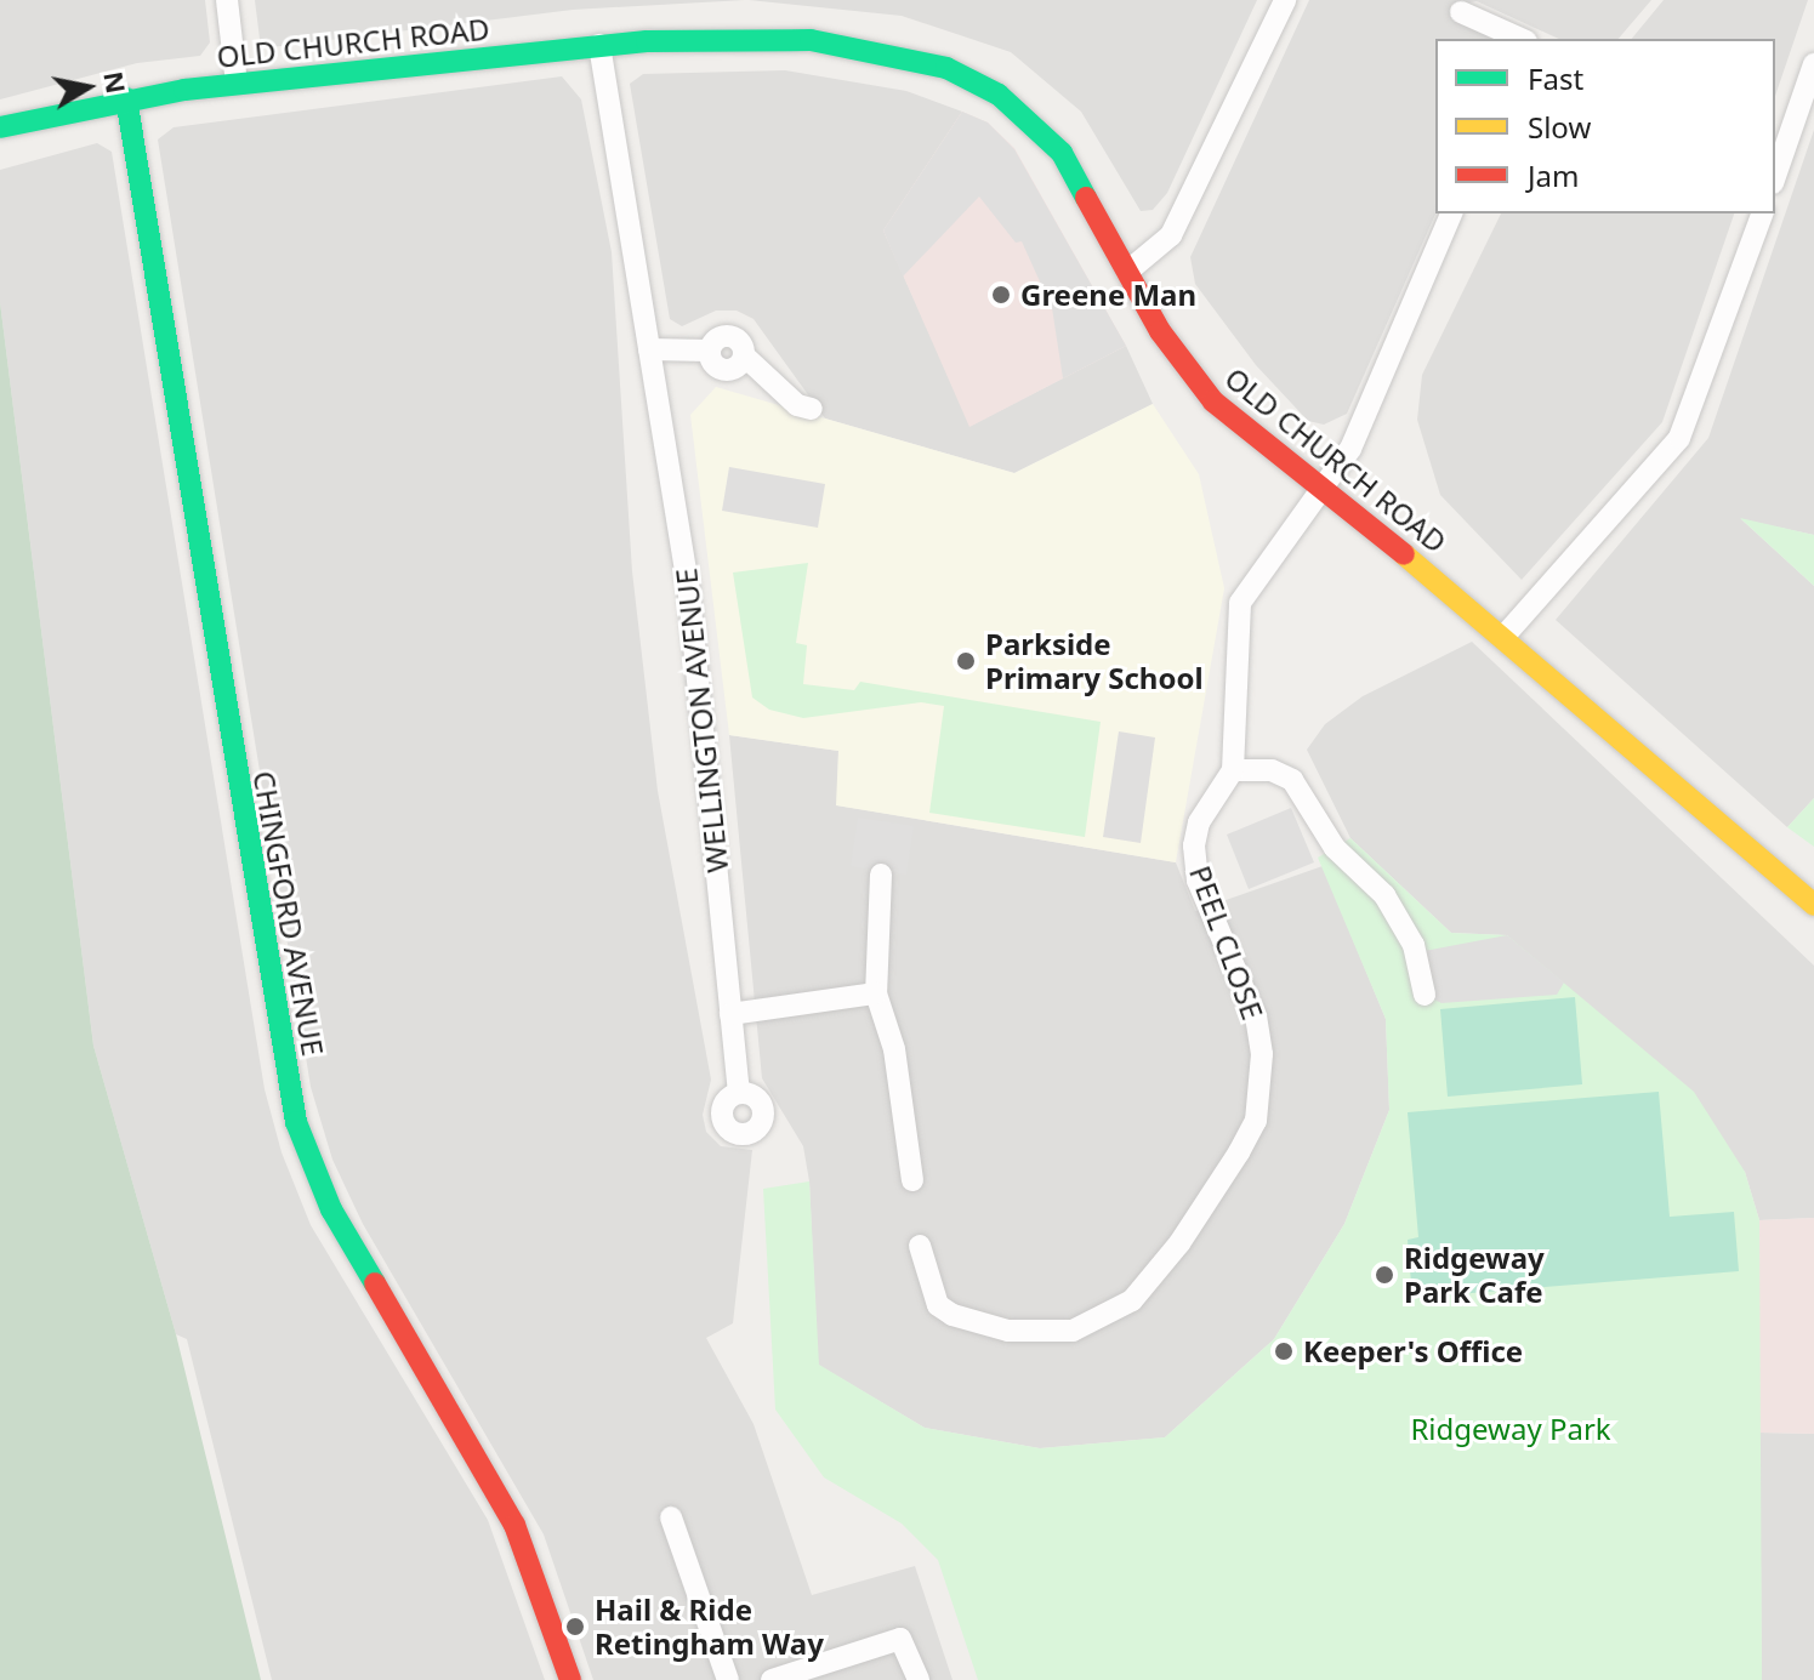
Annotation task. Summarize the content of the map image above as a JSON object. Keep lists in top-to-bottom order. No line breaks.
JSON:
{"streets":{"main road":["OLD CHURCH ROAD","CHINGFORD AVENUE"],"street":["WELLINGTON AVENUE","PEEL CLOSE"]},"crossings":[["OLD CHURCH ROAD","WELLINGTON AVENUE"],["OLD CHURCH ROAD","CHINGFORD AVENUE"]],"parks":["Ridgeway Park"],"places":["Greene Man","Parkside Primary School","Ridgeway Park Cafe","Keeper's Office","Hail & Ride Retingham Way"],"legend":["Fast","Slow","Jam"],"north":"right"}
